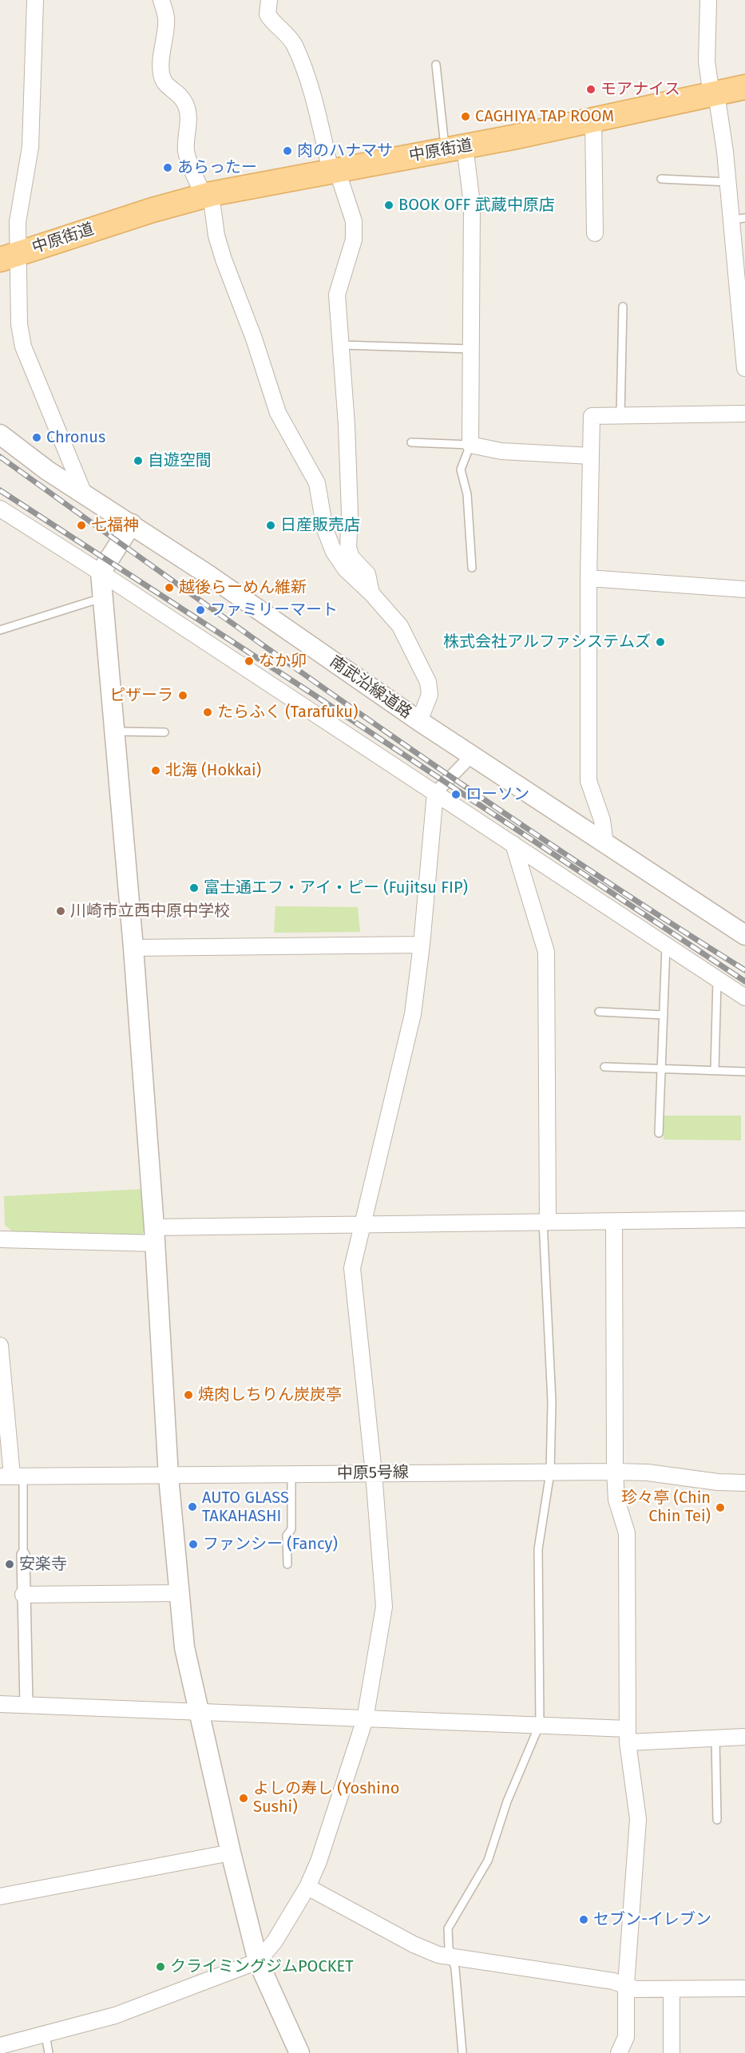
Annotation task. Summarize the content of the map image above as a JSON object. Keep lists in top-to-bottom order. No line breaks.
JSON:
{"streets":{"main road":["中原街道"],"street":["南武沿線道路","中原5号線"]},"places":["モアナイス","CAGHIYA TAP ROOM","肉のハナマサ","あらったー","BOOK OFF 武蔵中原店","Chronus","自遊空間","七福神","日産販売店","越後らーめん維新","ファミリーマート","株式会社アルファシステムズ","なか卯","ピザーラ","たらふく (Tarafuku)","北海 (Hokkai)","ローソン","富士通エフ・アイ・ピー (Fujitsu FIP)","川崎市立西中原中学校","焼肉しちりん炭炭亭","AUTO GLASS TAKAHASHI","珍々亭 (Chin Chin Tei)","ファンシー (Fancy)","安楽寺","よしの寿し (Yoshino Sushi)","セブン-イレブン","クライミングジムPOCKET"]}
